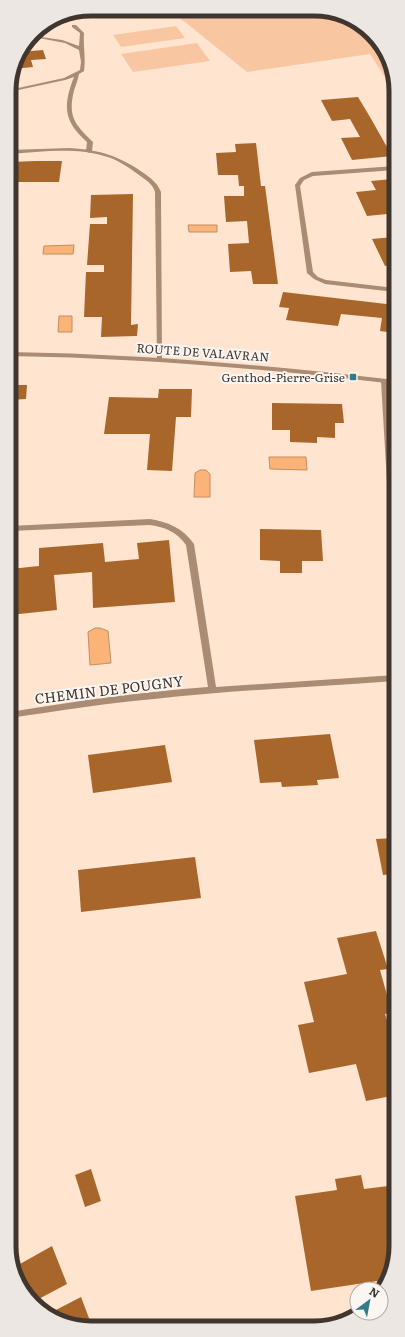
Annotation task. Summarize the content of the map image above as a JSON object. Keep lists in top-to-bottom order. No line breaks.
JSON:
{"streets":{"street":["ROUTE DE VALAVRAN","CHEMIN DE POUGNY"]},"places":{"transit":["Genthod-Pierre-Grise"]},"north":"top right"}
